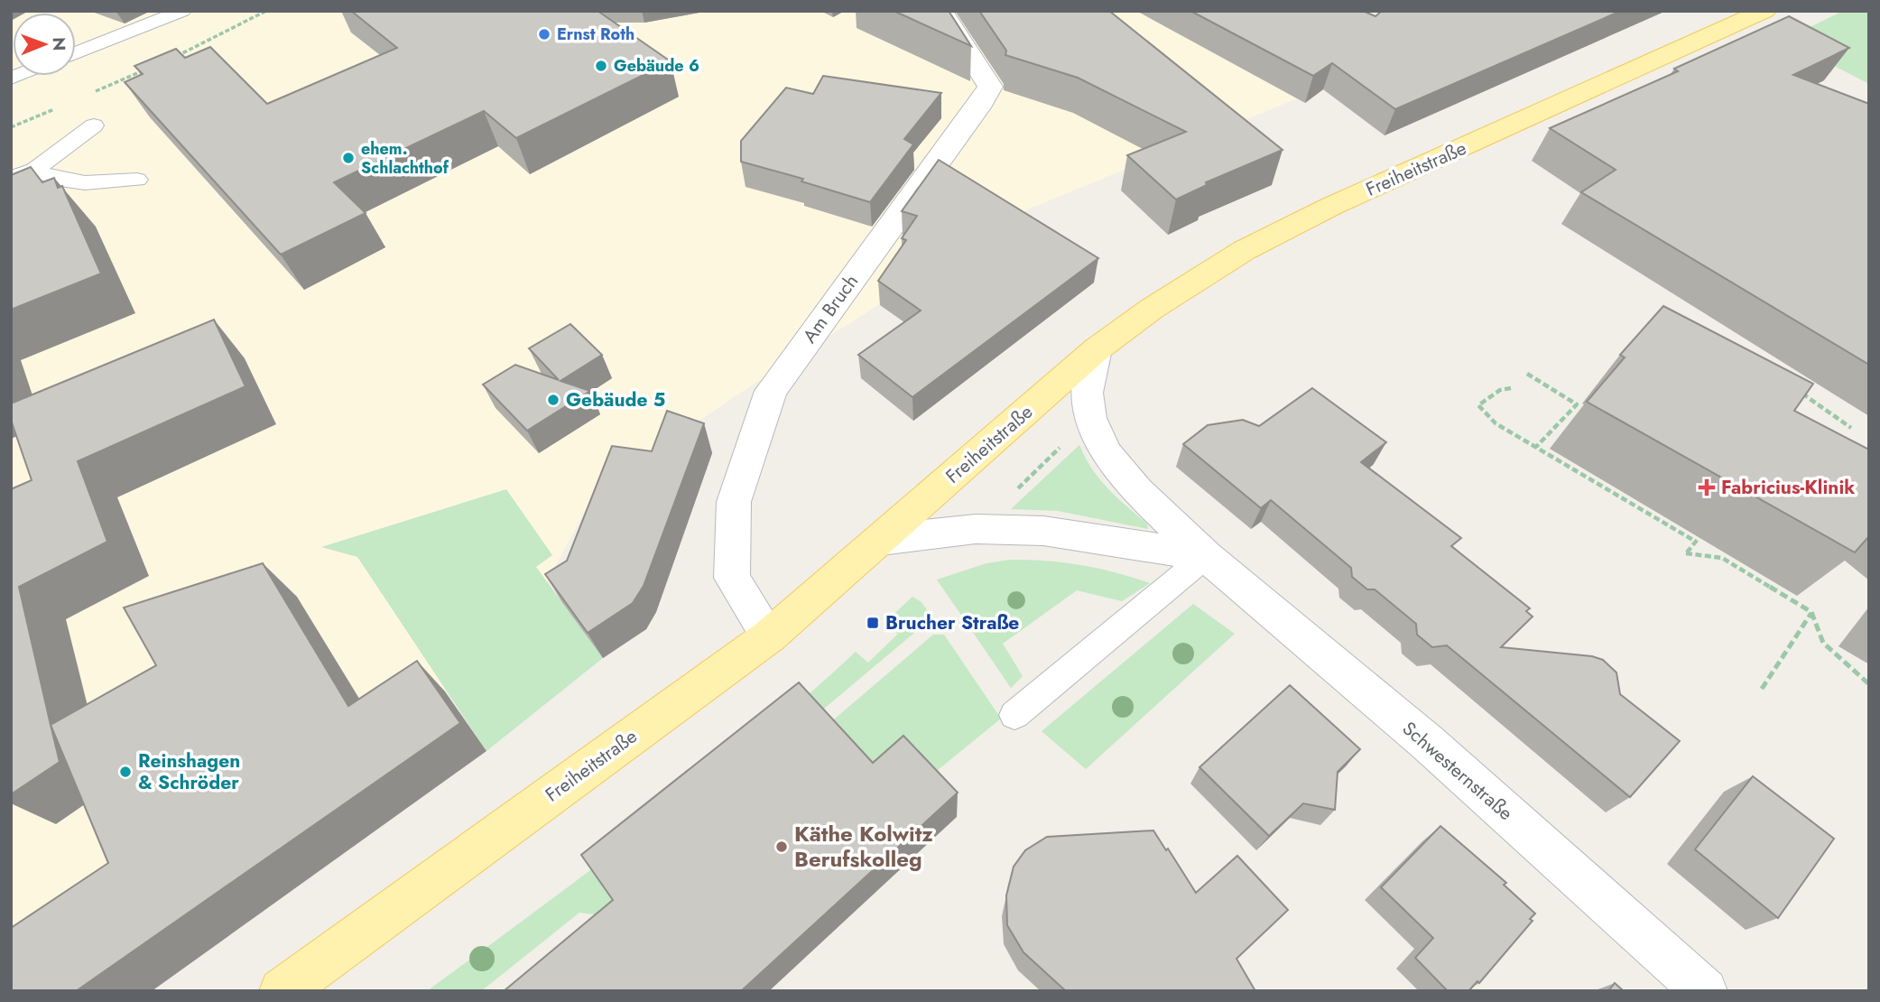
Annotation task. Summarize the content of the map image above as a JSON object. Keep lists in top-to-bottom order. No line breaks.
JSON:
{"streets":{"main road":["Freiheitstraße"],"street":["Am Bruch","Schwesternstraße"]},"crossings":[["Freiheitstraße","Am Bruch"],["Freiheitstraße","Schwesternstraße"]],"places":{"other":["Ernst Roth","Gebäude 6","ehem. Schlachthof","Gebäude 5","Reinshagen & Schröder","Käthe Kolwitz Berufskolleg"],"health":["Fabricius-Klinik"],"transit":["Brucher Straße"]},"north":"right"}
